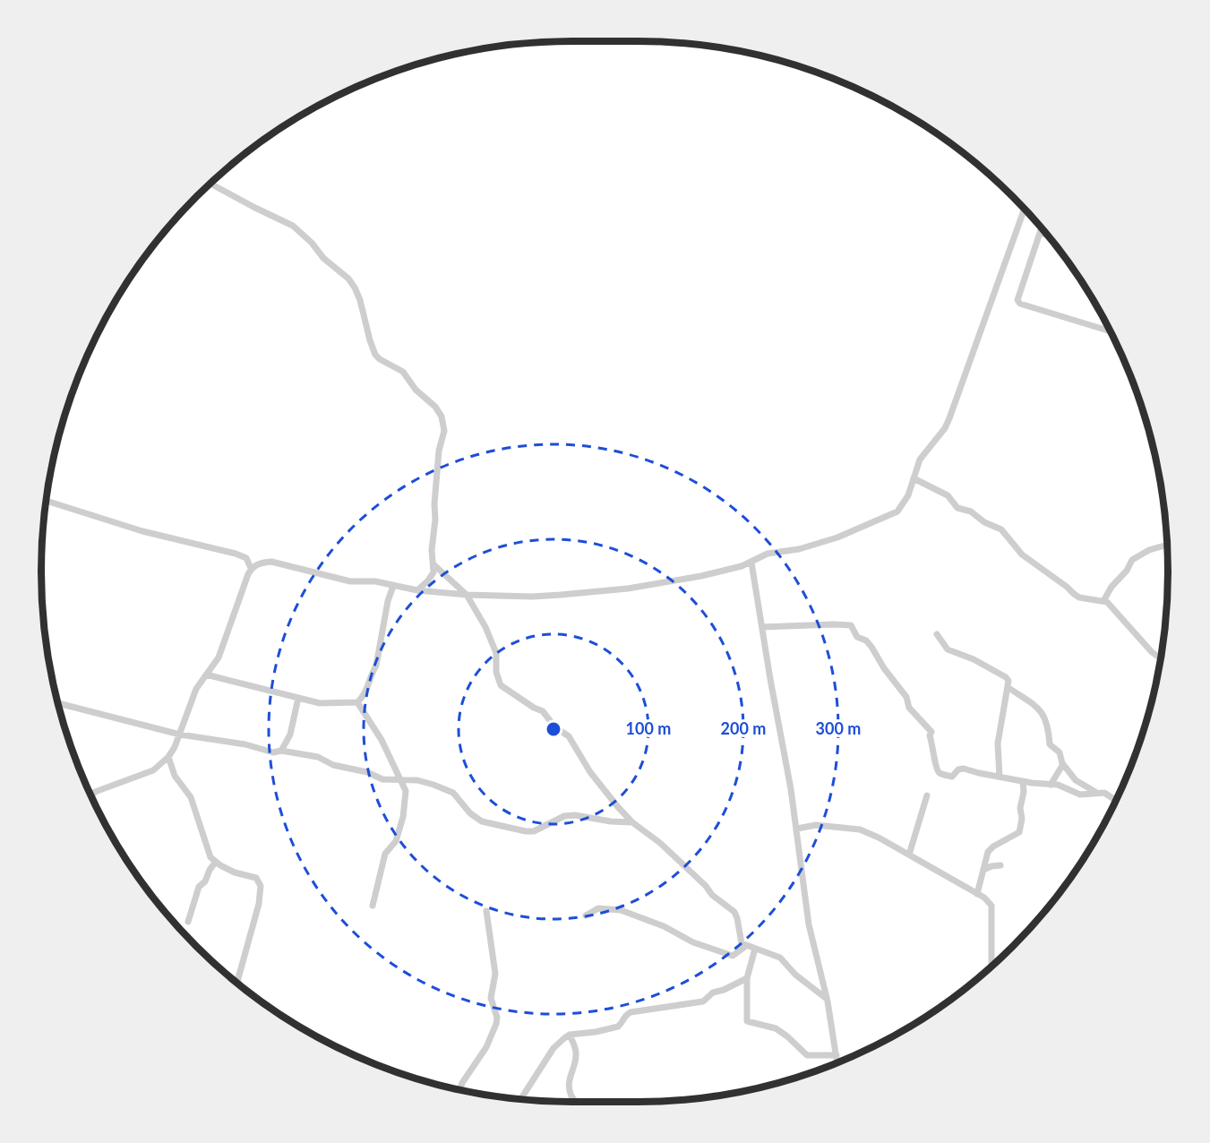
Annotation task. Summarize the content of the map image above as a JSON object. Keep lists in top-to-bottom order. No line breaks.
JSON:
{"rings":["100 m","200 m","300 m"]}
